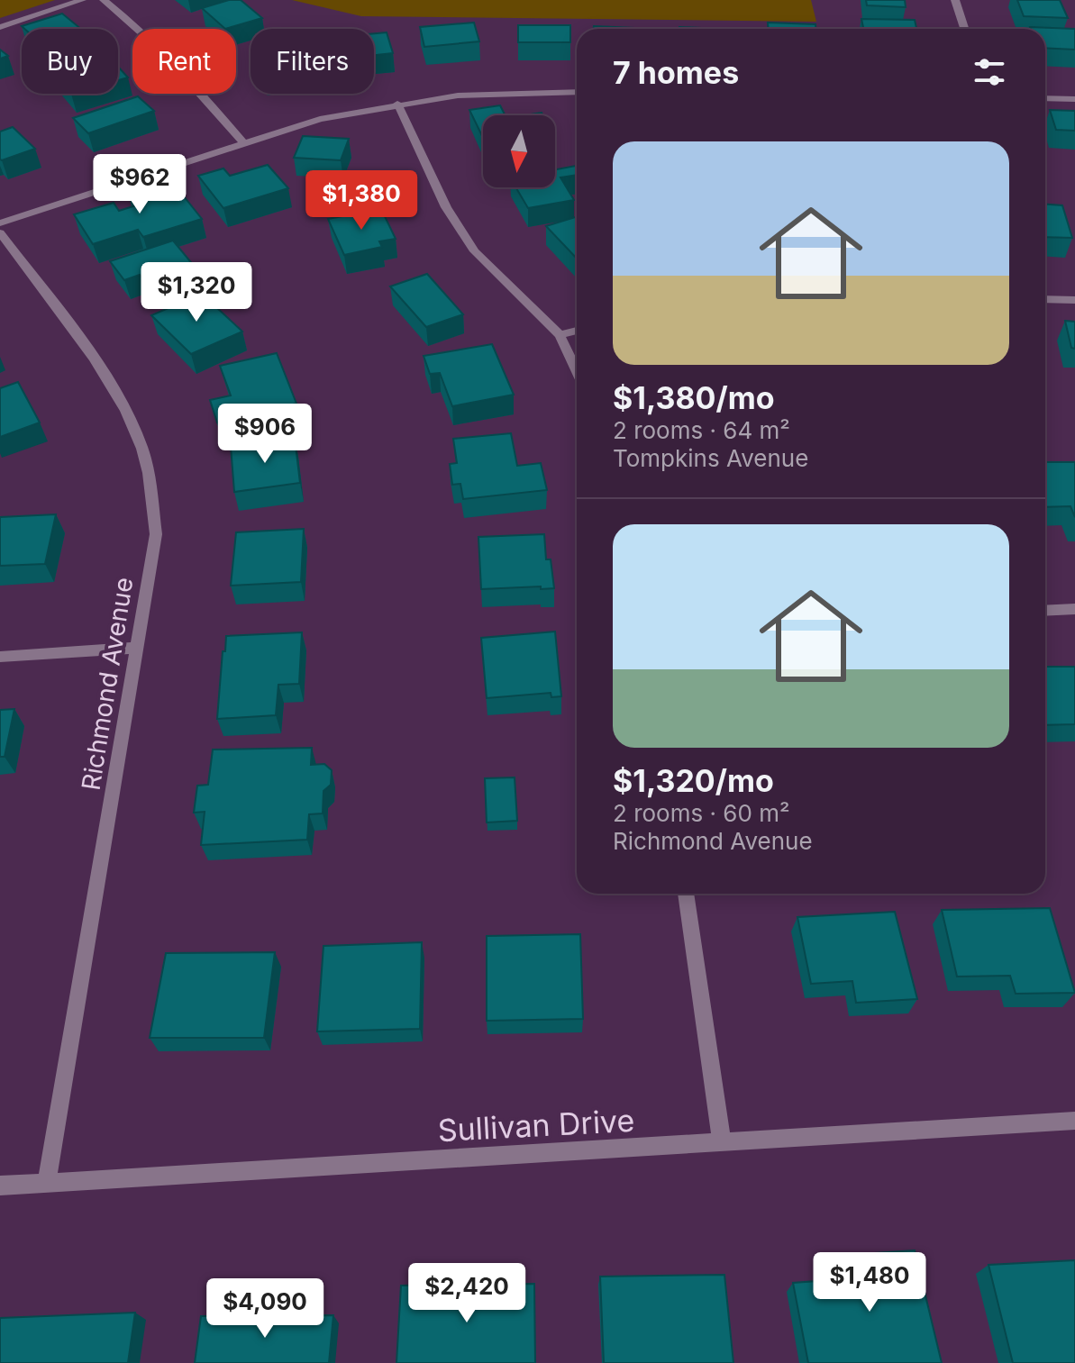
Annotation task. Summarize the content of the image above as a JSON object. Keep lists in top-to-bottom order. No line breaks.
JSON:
{"streets":{"street":["Richmond Avenue","Sullivan Drive"]},"crossings":[["Richmond Avenue","Sullivan Drive"]],"north":"bottom","page":{"chip":["Buy","Rent","Filters"],"heading":"7 homes","list":[{"name":"$1,380/mo","note":"2 rooms · 64 m² · Tompkins Avenue"},{"name":"$1,320/mo","note":"2 rooms · 60 m² · Richmond Avenue"}],"price":["$962","$1,380","$1,320","$906","$1,480","$2,420","$4,090"]}}
